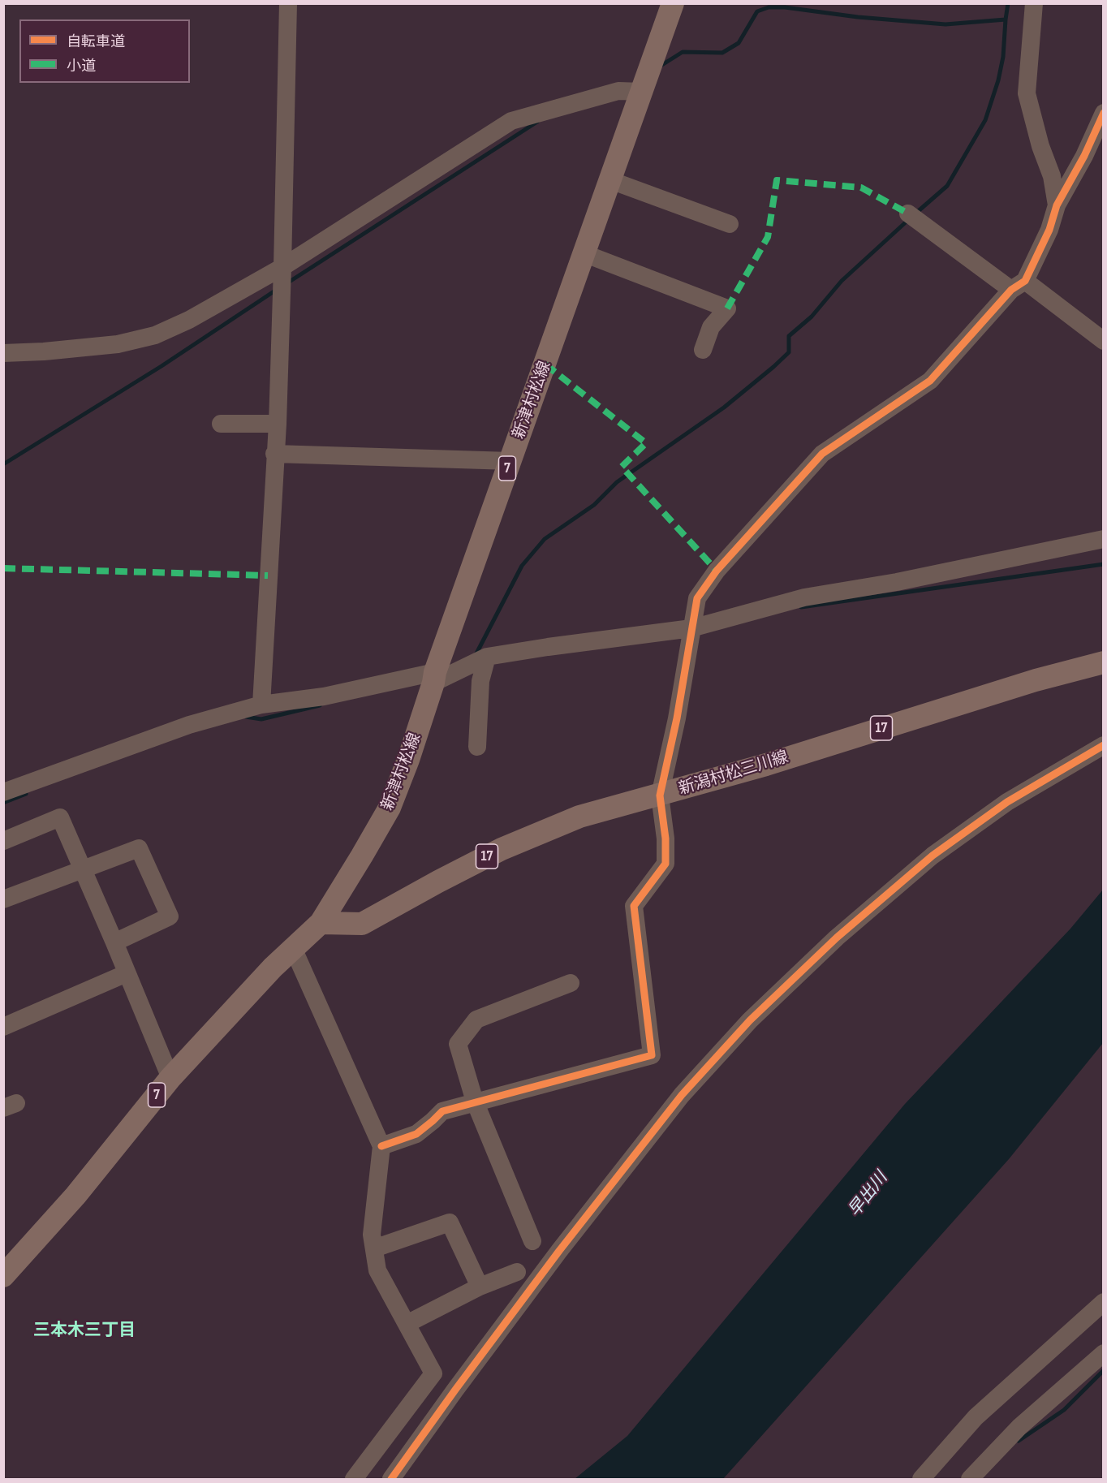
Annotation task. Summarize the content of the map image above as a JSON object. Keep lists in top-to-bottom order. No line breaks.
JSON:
{"streets":{"main road":["新津村松線","7","17","新潟村松三川線"]},"crossings":[["新津村松線","7"],["新津村松線","新潟村松三川線"],["7","新潟村松三川線"]],"districts":["三本木三丁目"],"water":["早出川"],"legend":["自転車道","小道"]}
